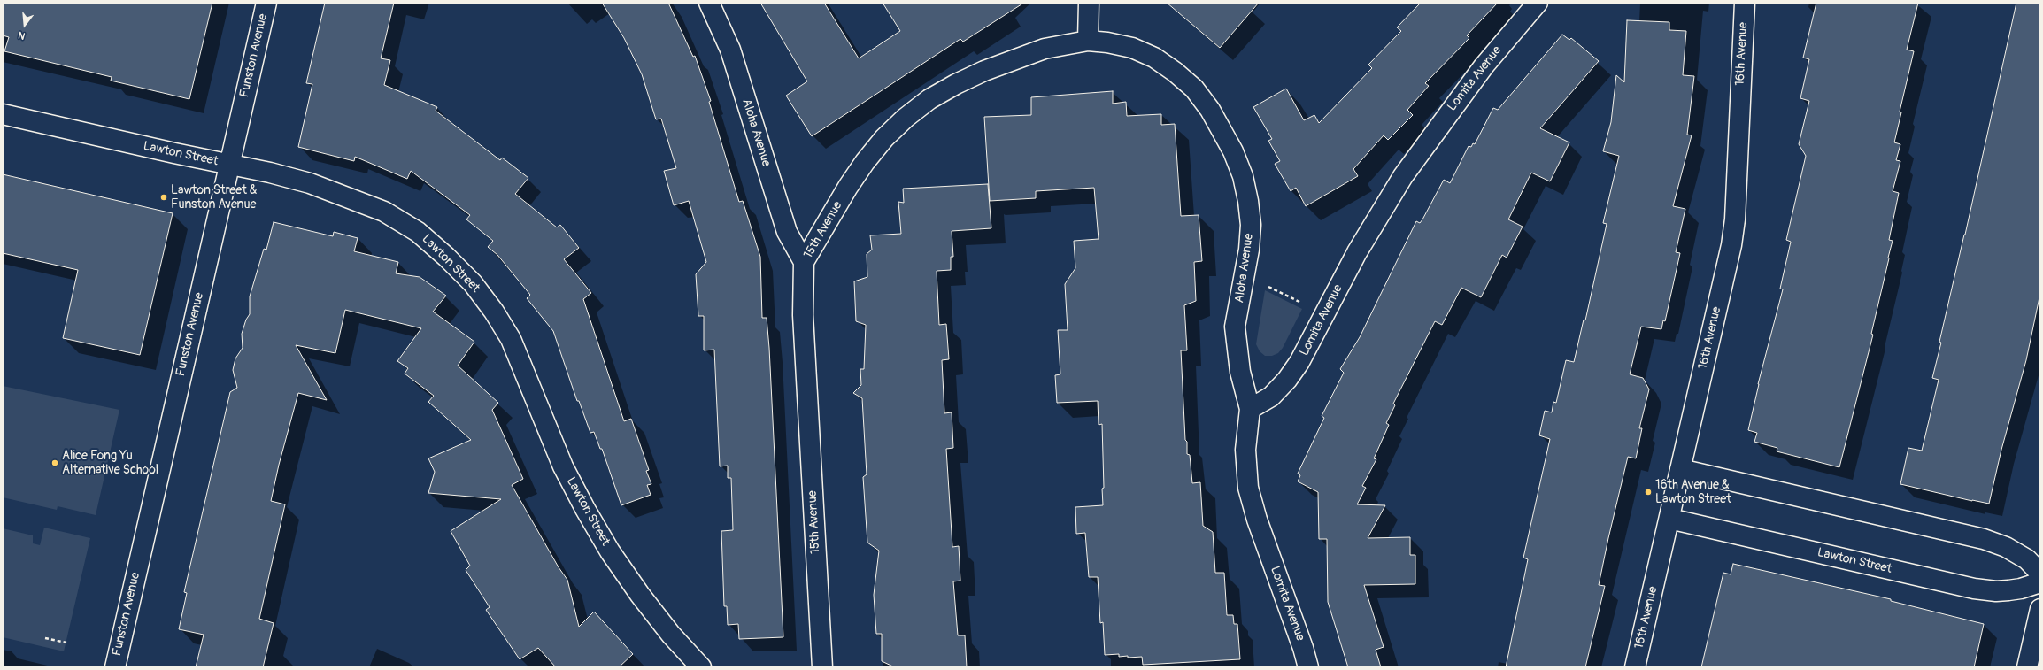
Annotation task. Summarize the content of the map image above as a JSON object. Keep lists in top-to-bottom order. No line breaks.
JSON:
{"streets":{"street":["16th Avenue","Funston Avenue","Lomita Avenue","Aloha Avenue","Lawton Street","15th Avenue"]},"crossings":[["16th Avenue","Lawton Street"],["Funston Avenue","Lawton Street"],["Lomita Avenue","Aloha Avenue"],["Aloha Avenue","15th Avenue"]],"places":["Lawton Street & Funston Avenue","Alice Fong Yu Alternative School","16th Avenue & Lawton Street"],"north":"bottom"}
